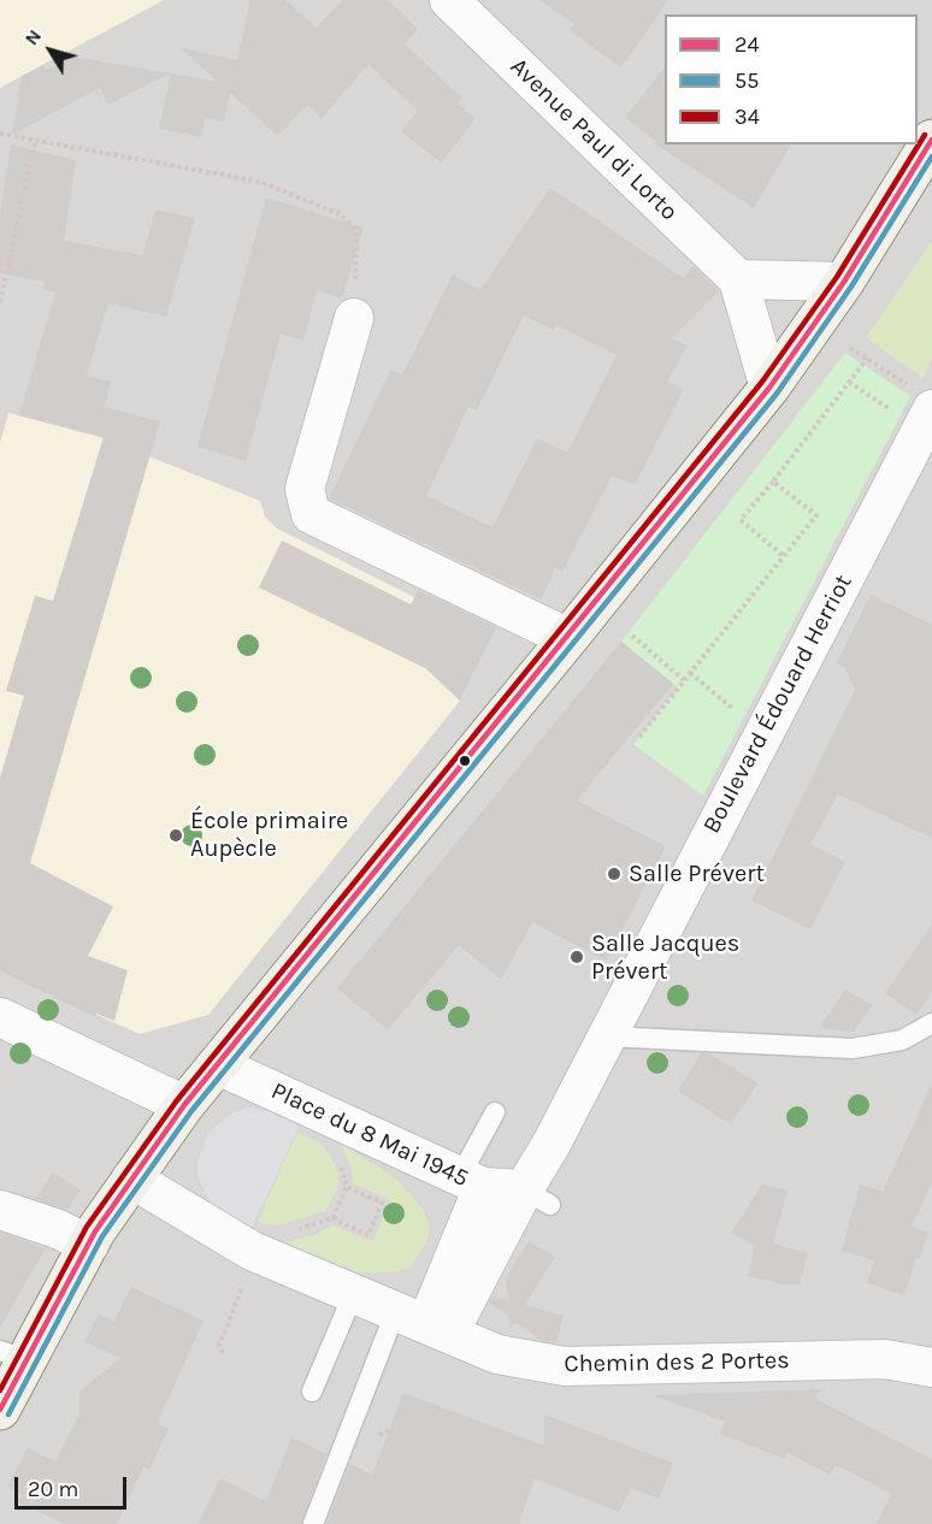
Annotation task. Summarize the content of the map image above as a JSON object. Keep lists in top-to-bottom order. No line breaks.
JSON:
{"streets":{"street":["Avenue Paul di Lorto","Boulevard Édouard Herriot","Place du 8 Mai 1945","Chemin des 2 Portes"]},"crossings":[["Boulevard Édouard Herriot","Place du 8 Mai 1945"],["Boulevard Édouard Herriot","Chemin des 2 Portes"],["Place du 8 Mai 1945","Chemin des 2 Portes"]],"places":["École primaire Aupècle","Salle Prévert","Salle Jacques Prévert"],"lines":["transit line 34","transit line 24","transit line 55"],"legend":["24","55","34"],"scale_bar":"20 m","north":"top left"}
